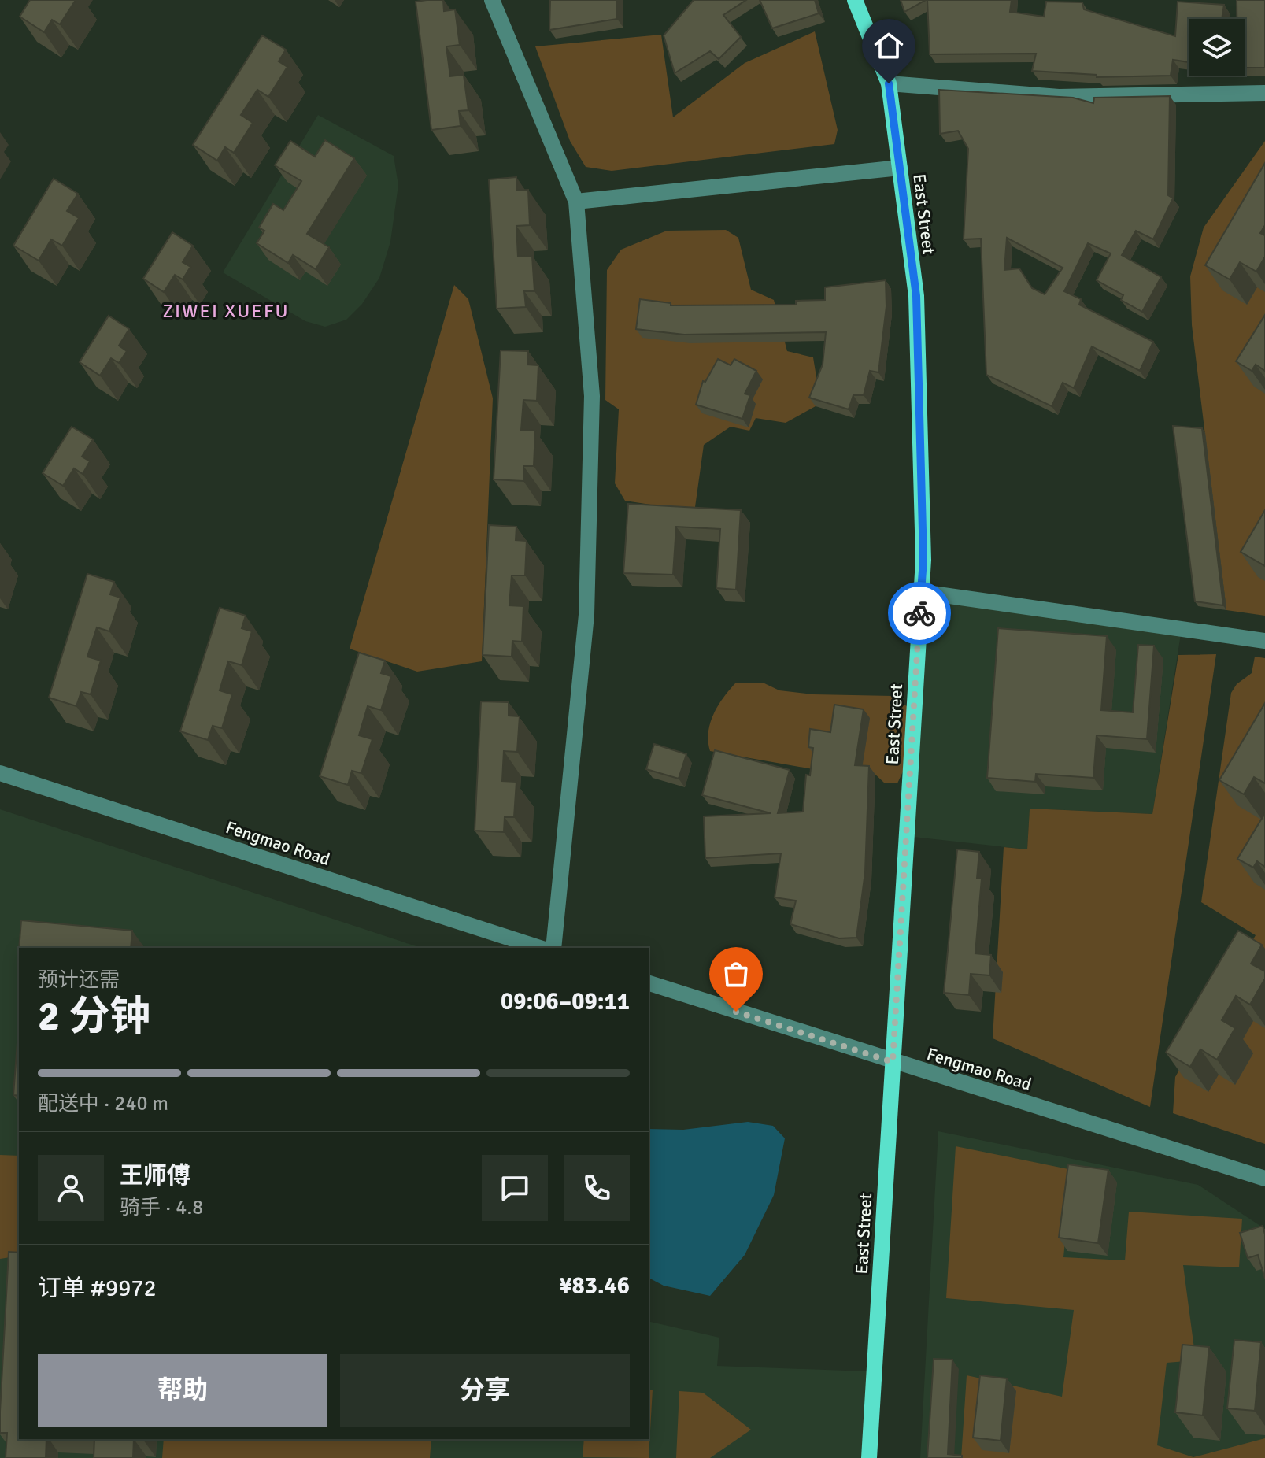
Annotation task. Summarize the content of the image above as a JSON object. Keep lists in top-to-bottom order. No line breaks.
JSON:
{"streets":{"main road":["East Street"],"street":["Fengmao Road"]},"crossings":[["East Street","Fengmao Road"]],"districts":["ZIWEI XUEFU"],"page":{"heading":["2 分钟","预计还需","09:06–09:11"],"panel":["王师傅","骑手 · 4.8","订单 #9972","¥83.46"],"bar":"配送中 · 240 m","buttons":["帮助","分享"]}}
